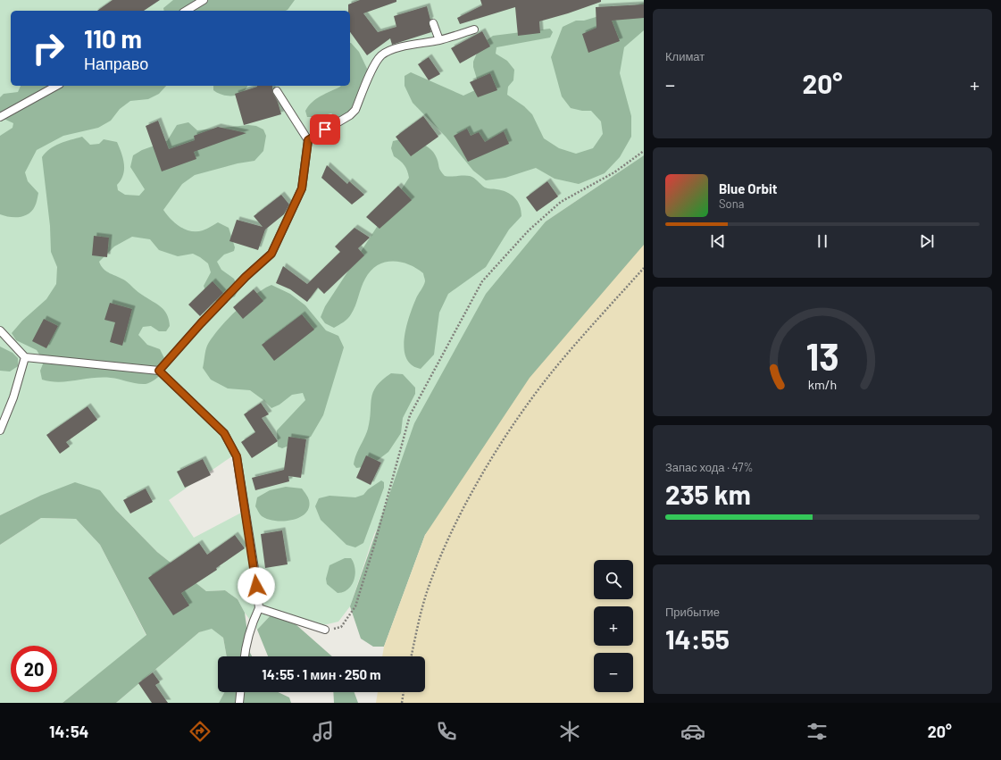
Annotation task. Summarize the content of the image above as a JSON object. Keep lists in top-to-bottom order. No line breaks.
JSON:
{"page":{"tile":["Климат",["Запас хода · 47%","235 km"],["Прибытие","14:55"]],"turn":["110 m","Направо"],"heat":["−","20°","+"],"song":["Blue Orbit","Sona"],"map_buttons":["+","−"],"limit":"20","trip":"14:55 · 1 мин · 250 m","tabs":["14:54","20°"],"gauge":["13","km/h"]}}
